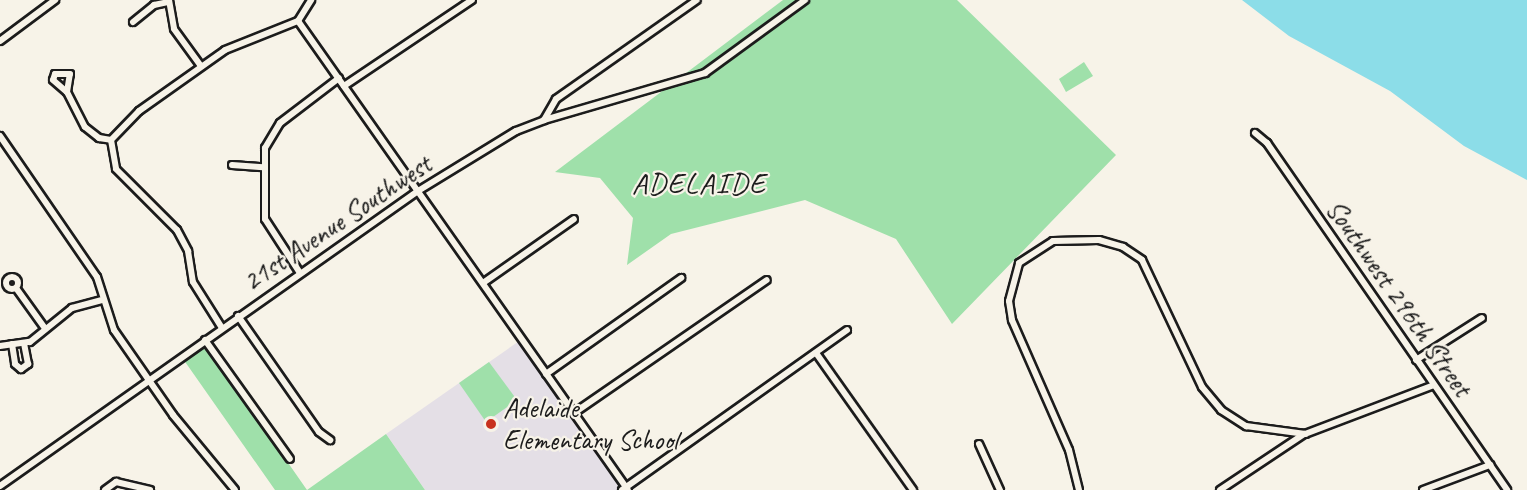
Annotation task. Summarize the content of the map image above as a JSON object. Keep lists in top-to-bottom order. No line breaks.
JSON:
{"streets":{"street":["21st Avenue Southwest","Southwest 296th Street"]},"districts":["ADELAIDE"],"places":["Adelaide Elementary School"]}
